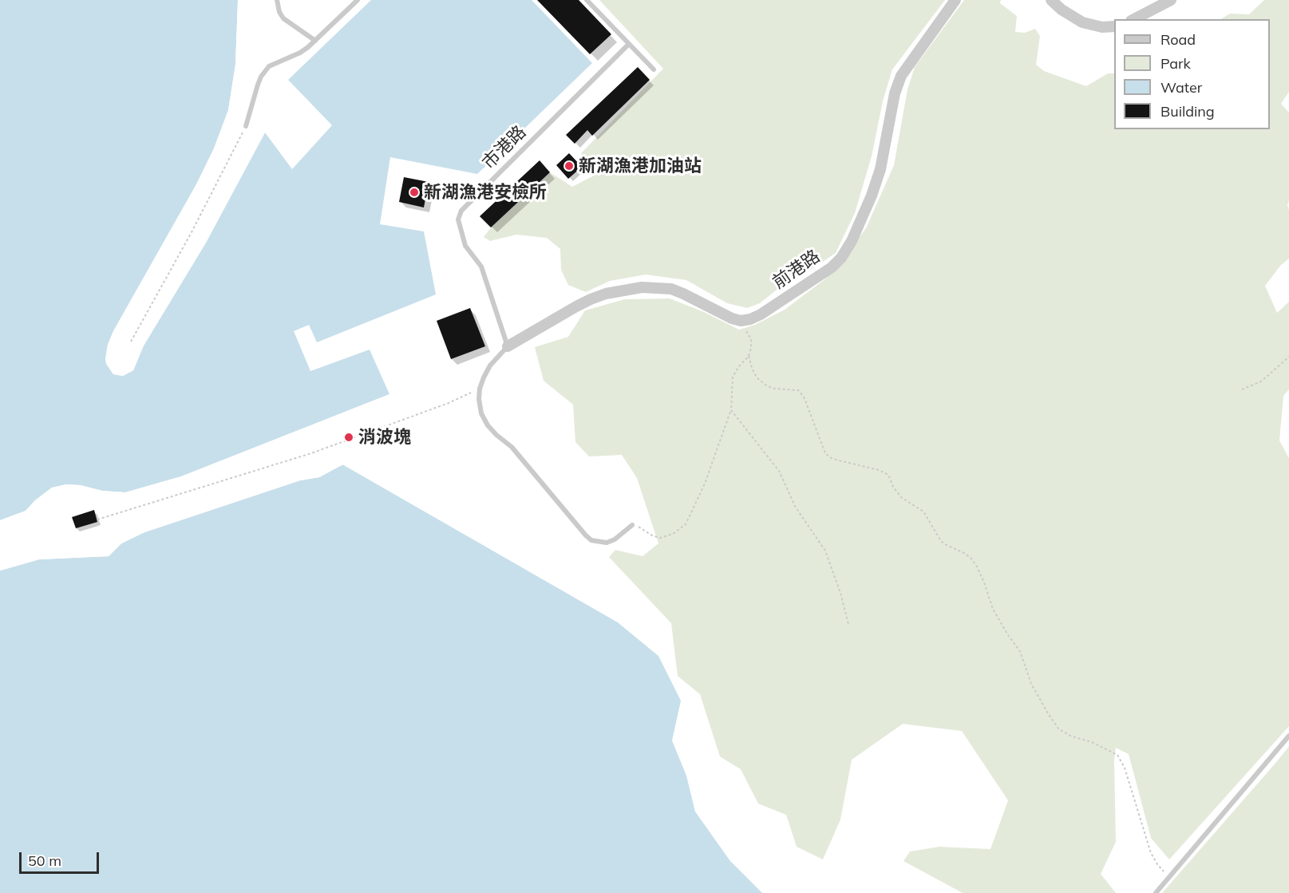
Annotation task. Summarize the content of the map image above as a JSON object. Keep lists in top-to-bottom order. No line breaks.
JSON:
{"streets":{"street":["前港路"],"lane":["市港路"]},"places":["新湖漁港加油站","新湖漁港安檢所","消波塊"],"legend":["Road","Park","Water","Building"],"scale_bar":"50 m"}
